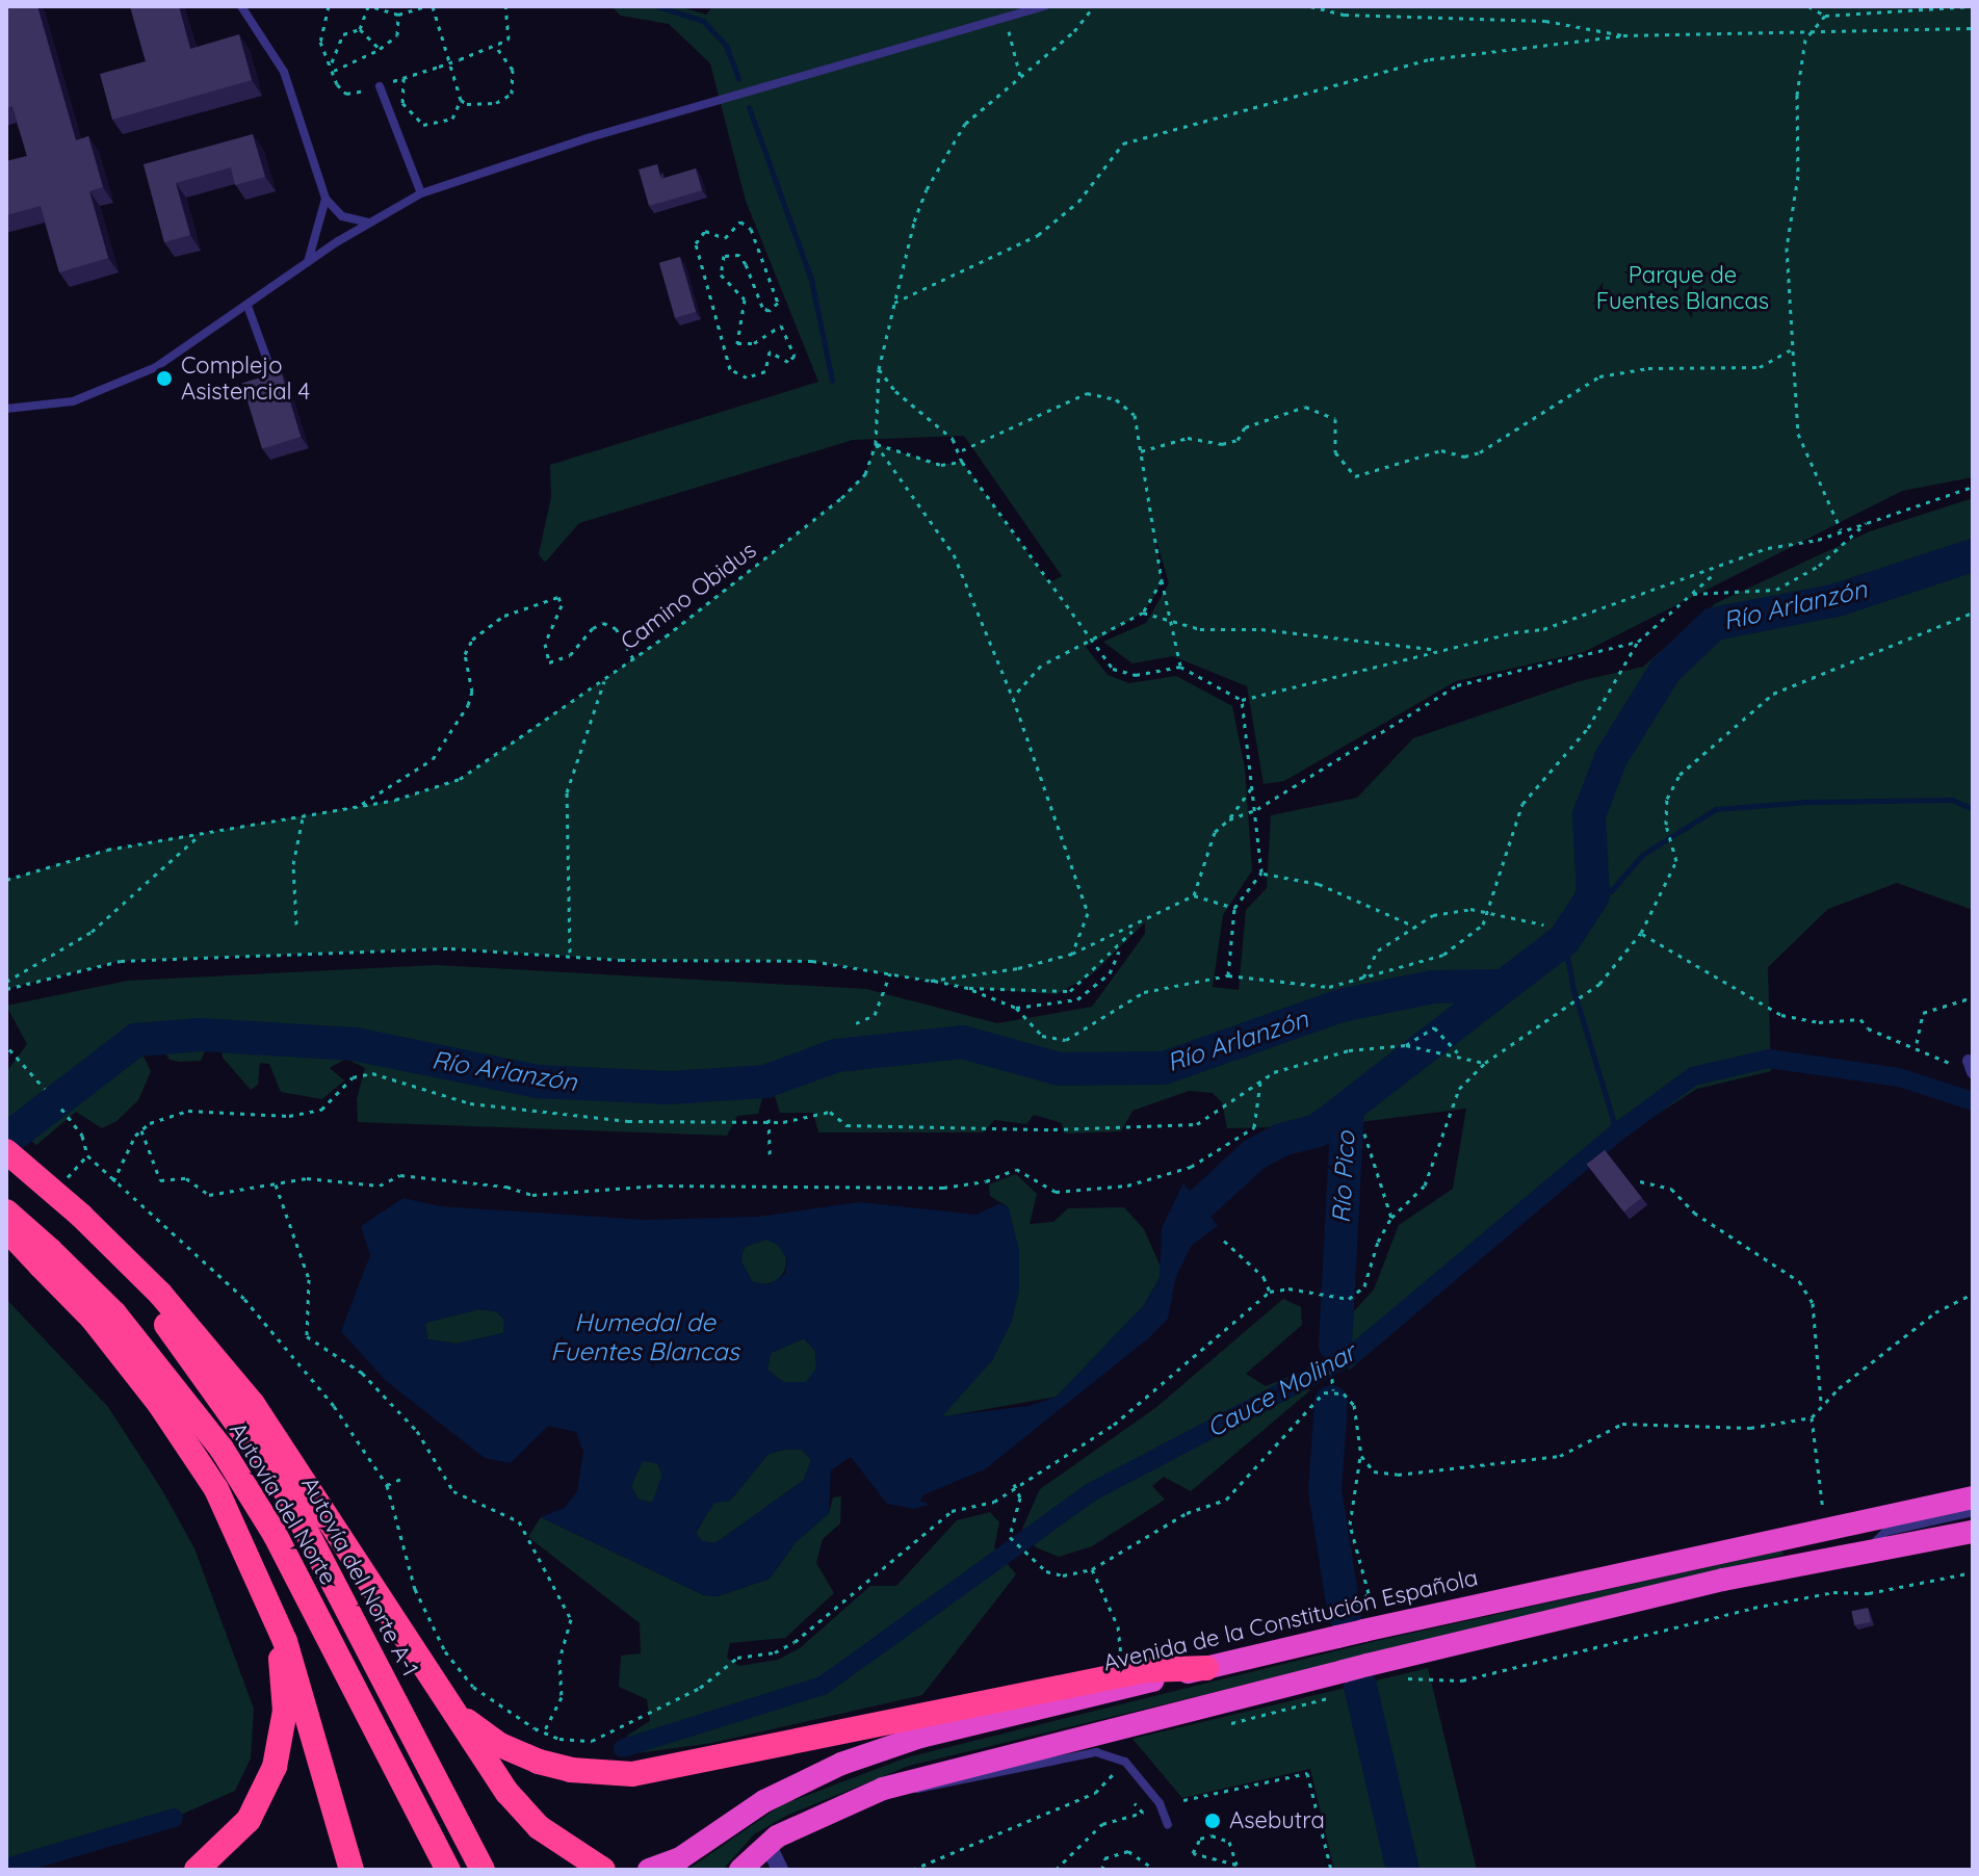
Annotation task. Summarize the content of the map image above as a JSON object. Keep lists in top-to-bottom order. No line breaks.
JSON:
{"streets":{"highway":["Autovía del Norte","Autovía del Norte A-1","Avenida de la Constitución Española"],"path":["Camino Obidus"]},"water":["Río Arlanzón","Río Pico","Humedal de Fuentes Blancas","Cauce Molinar"],"parks":["Parque de Fuentes Blancas"],"places":["Complejo Asistencial 4","Asebutra"]}
